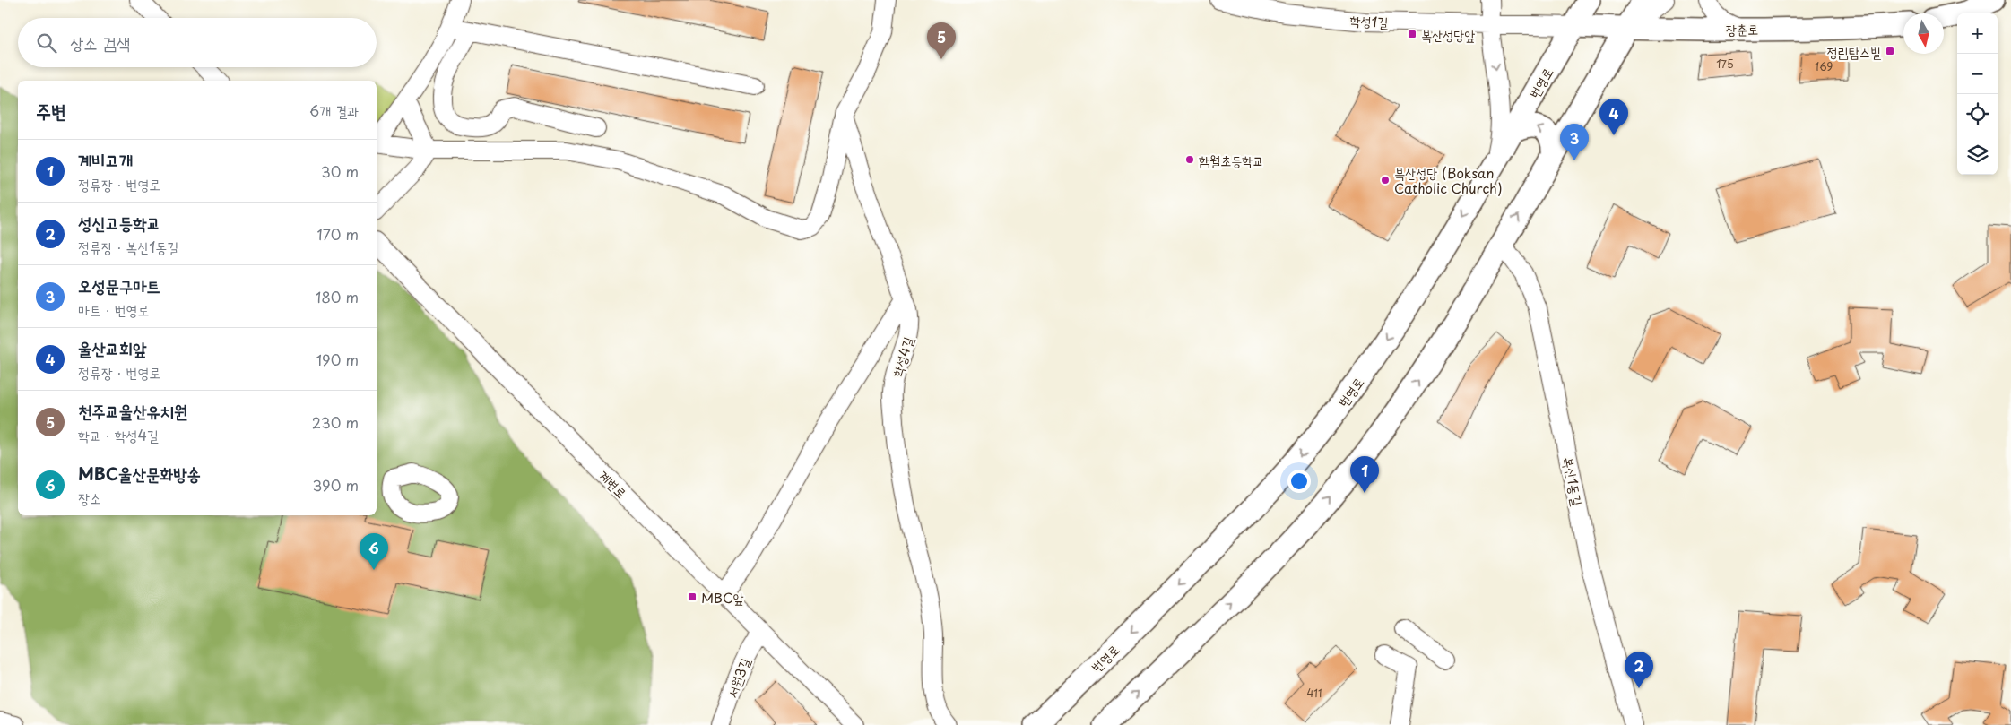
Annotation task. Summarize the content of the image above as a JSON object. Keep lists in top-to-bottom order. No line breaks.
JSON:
{"streets":{"main road":["장춘로","번영로"],"street":["학성1길","학성4길","복산1동길","계변로","서원3길"]},"crossings":[["학성1길","장춘로"],["학성1길","번영로"],["장춘로","번영로"],["계변로","서원3길"]],"places":{"transit":["복산성당앞","정림탑스빌","MBC앞"],"other":["함월초등학교","복산성당 (Boksan Catholic Church)"]},"house_numbers":["175","169","411"],"north":"bottom","page":{"map_buttons":["+","−"],"search":"장소 검색","pins":["5","4","3","1","6","2"],"heading":["주변","6개 결과"],"list":[{"mark":"1","name":"계비고개","note":"정류장 · 번영로","value":"30 m"},{"mark":"2","name":"성신고등학교","note":"정류장 · 복산1동길","value":"170 m"},{"mark":"3","name":"오성문구마트","note":"마트 · 번영로","value":"180 m"},{"mark":"4","name":"울산교회앞","note":"정류장 · 번영로","value":"190 m"},{"mark":"5","name":"천주교울산유치원","note":"학교 · 학성4길","value":"230 m"},{"mark":"6","name":"MBC울산문화방송","note":"장소","value":"390 m"}]}}
